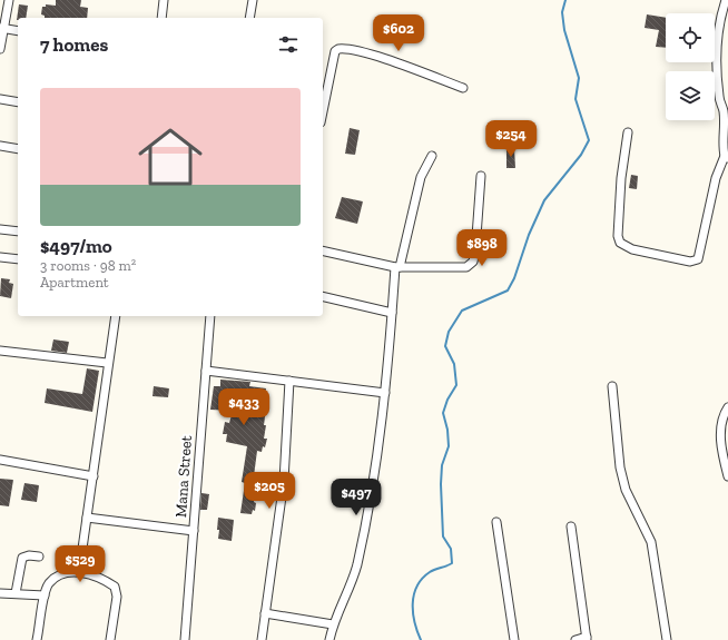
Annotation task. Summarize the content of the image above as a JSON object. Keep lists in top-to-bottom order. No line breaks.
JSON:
{"streets":{"street":["Mana Street"]},"page":{"price":["$602","$254","$898","$433","$205","$497","$529"],"heading":"7 homes","list":[{"name":"$497/mo","note":"3 rooms · 98 m² · Apartment"}]}}
